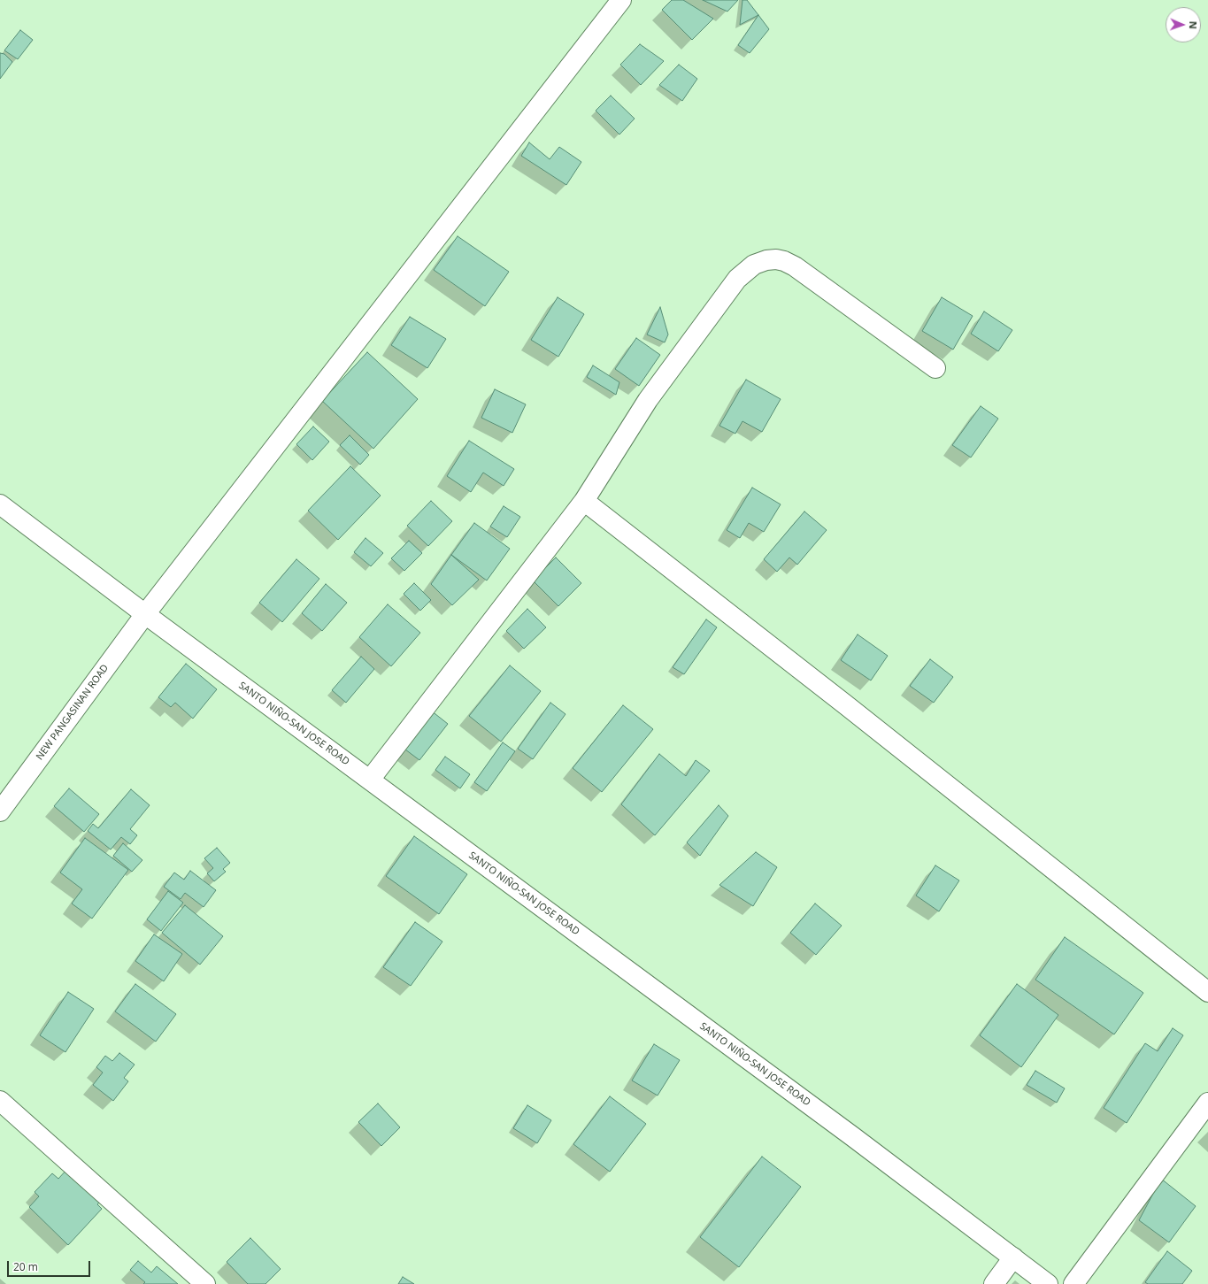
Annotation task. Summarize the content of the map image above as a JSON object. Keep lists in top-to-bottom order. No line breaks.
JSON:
{"streets":{"street":["NEW PANGASINAN ROAD","SANTO NIÑO-SAN JOSE ROAD"]},"crossings":[["NEW PANGASINAN ROAD","SANTO NIÑO-SAN JOSE ROAD"]],"scale_bar":"20 m","north":"right"}
